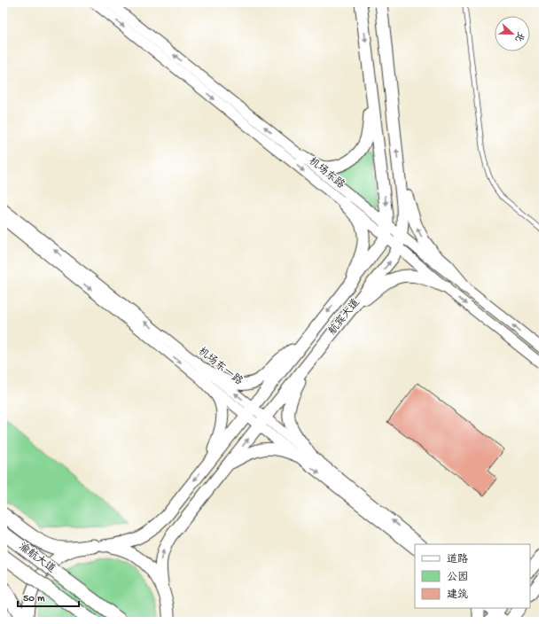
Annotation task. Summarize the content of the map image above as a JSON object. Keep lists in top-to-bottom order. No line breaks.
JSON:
{"streets":{"highway":["渝航大道"],"main road":["航宾大道"],"street":["机场东路","机场东一路"]},"crossings":[["机场东路","航宾大道"],["航宾大道","机场东一路"]],"legend":["道路","公园","建筑"],"scale_bar":"50 m","north":"right"}
